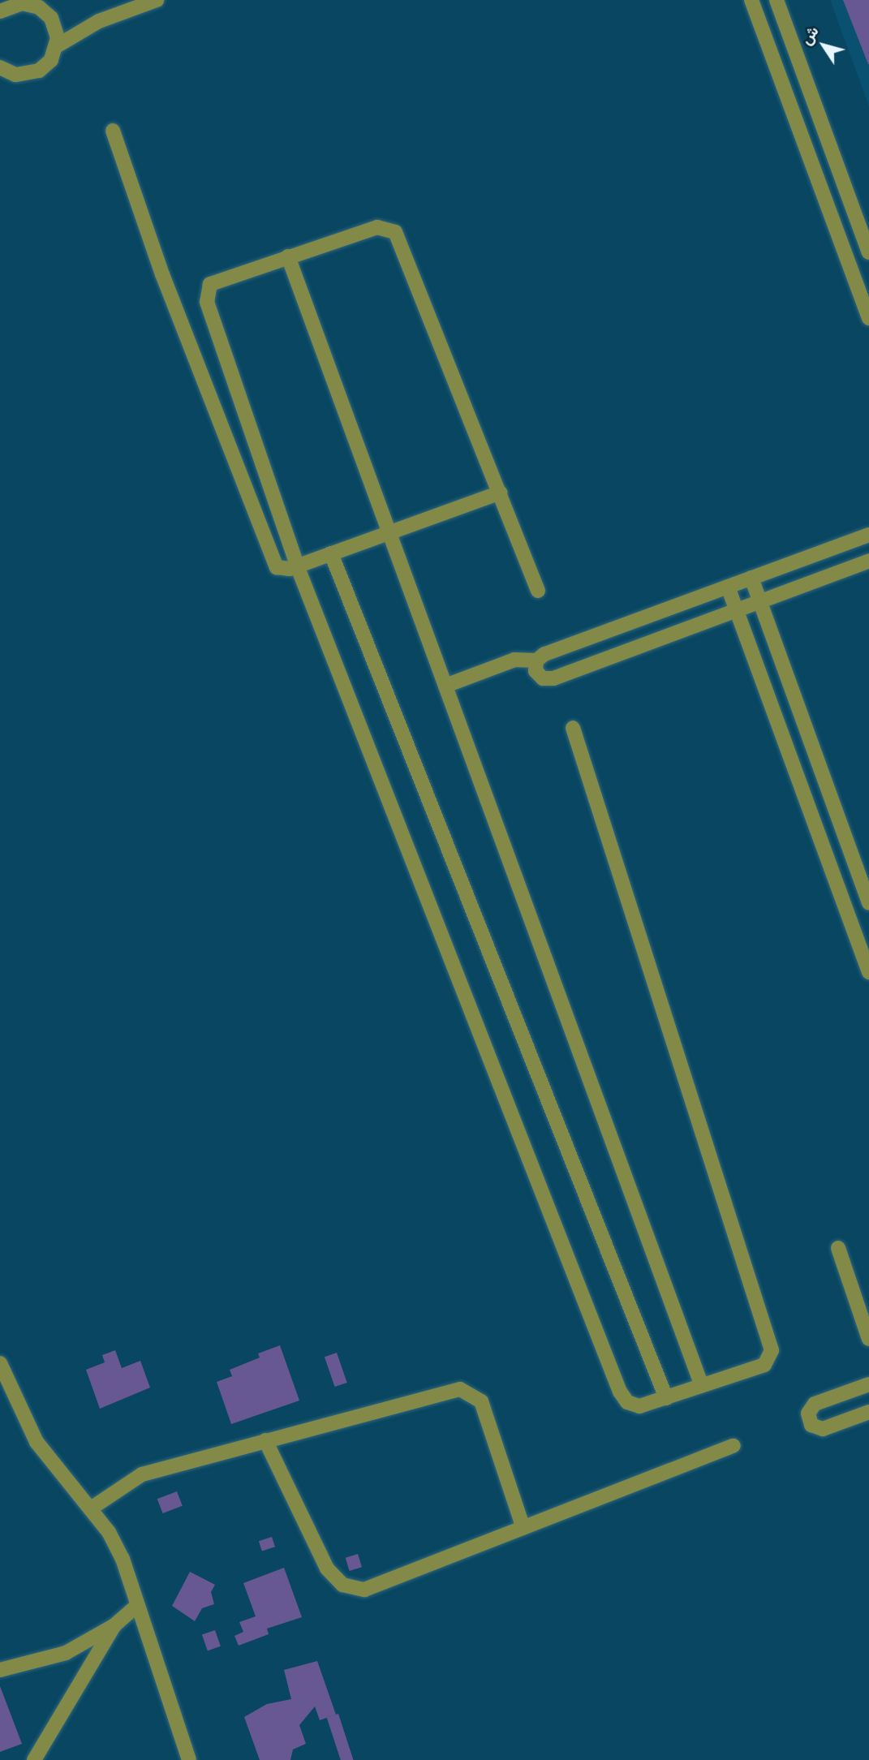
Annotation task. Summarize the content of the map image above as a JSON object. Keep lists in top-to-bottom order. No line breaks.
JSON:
{"north":"top left"}
